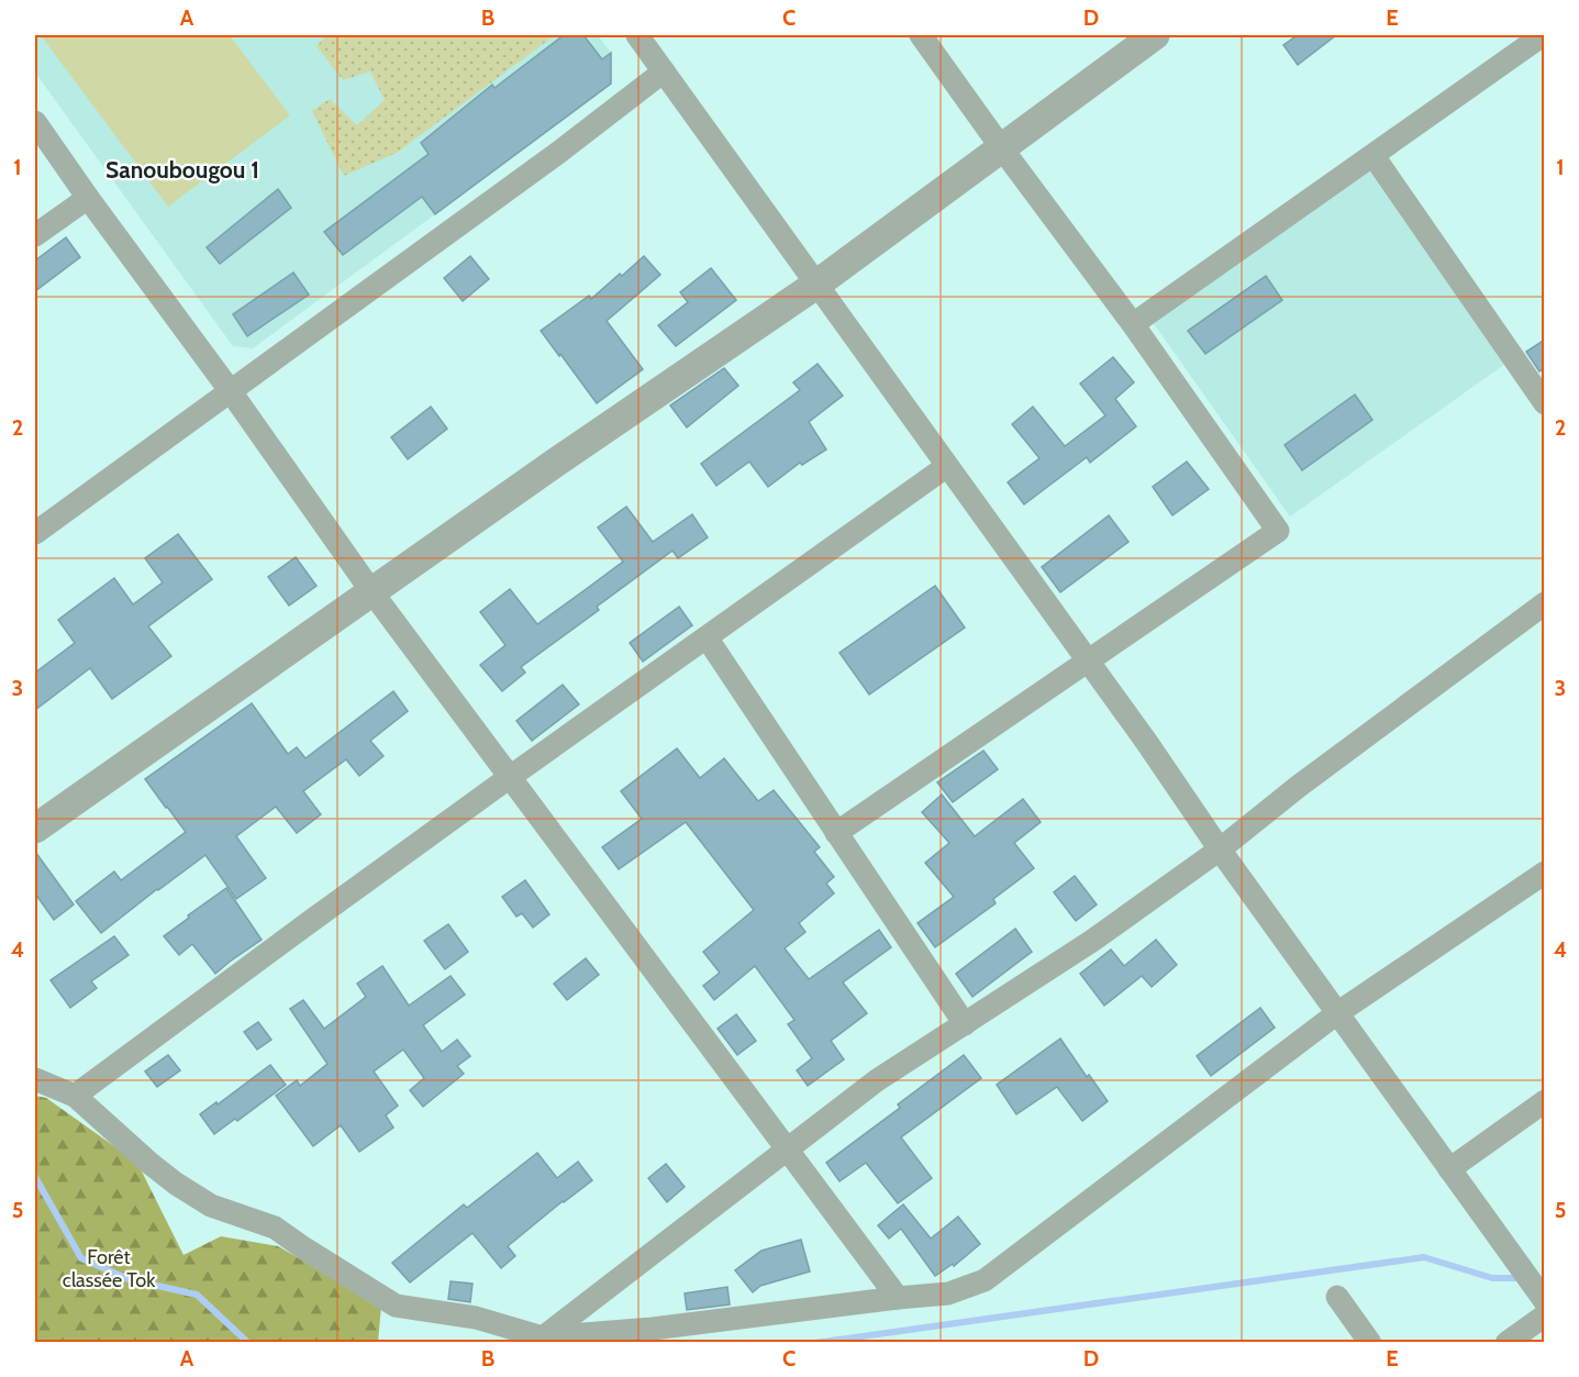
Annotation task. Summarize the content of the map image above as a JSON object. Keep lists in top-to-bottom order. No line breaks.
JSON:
{"districts":["Sanoubougou 1"],"parks":["Forêt classée Tok"],"grid":{"columns":["A","B","C","D","E"],"rows":["1","2","3","4","5"]}}
